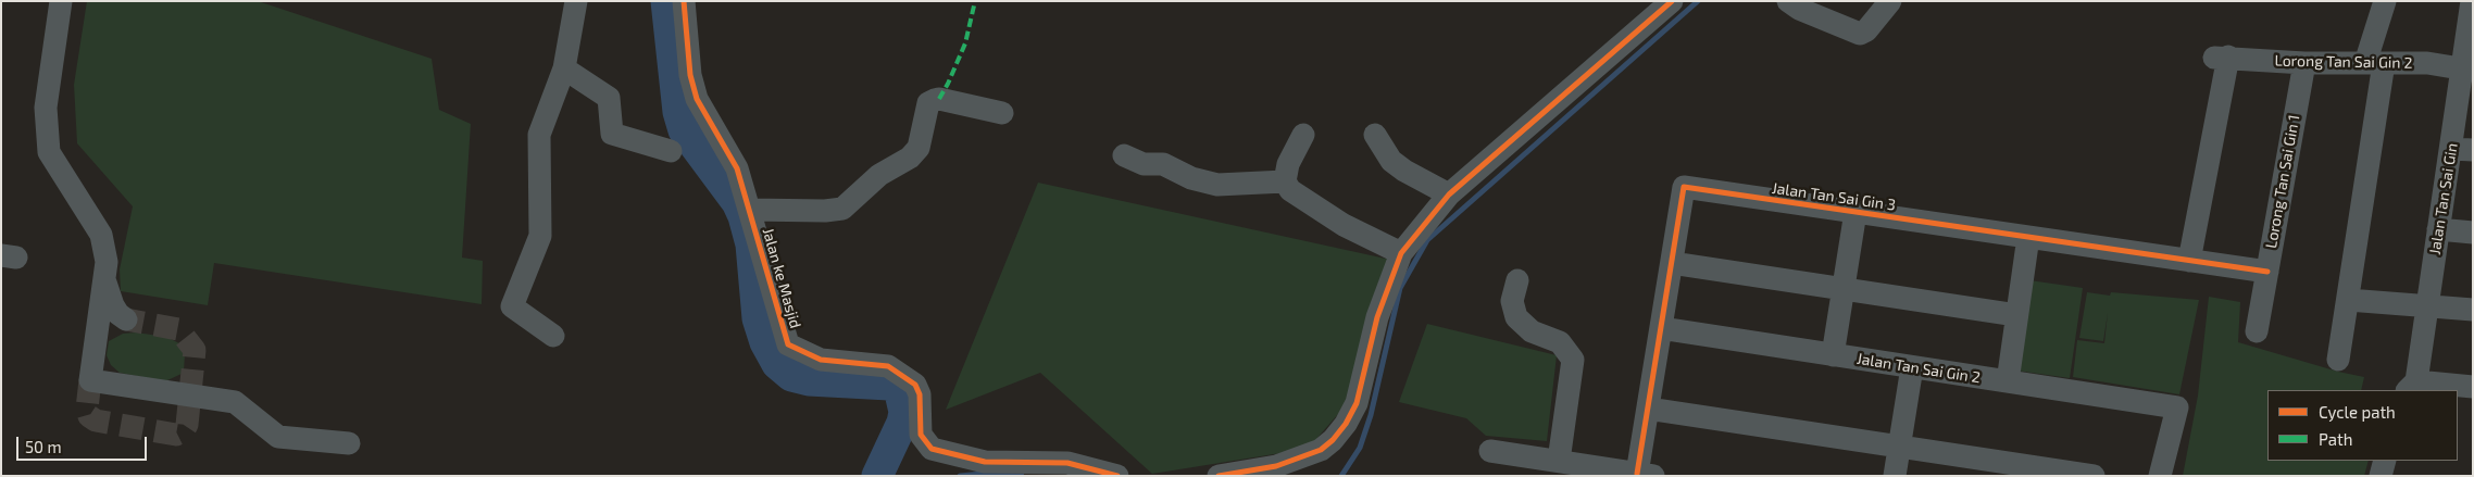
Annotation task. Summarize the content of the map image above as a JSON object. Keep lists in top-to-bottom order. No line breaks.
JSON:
{"streets":{"street":["Lorong Tan Sai Gin 2","Lorong Tan Sai Gin 1","Jalan Tan Sai Gin 3","Jalan Tan Sai Gin","Jalan ke Masjid","Jalan Tan Sai Gin 2"]},"crossings":[["Lorong Tan Sai Gin 2","Lorong Tan Sai Gin 1"],["Lorong Tan Sai Gin 2","Jalan Tan Sai Gin 3"],["Lorong Tan Sai Gin 2","Jalan Tan Sai Gin"],["Lorong Tan Sai Gin 1","Jalan Tan Sai Gin 3"],["Jalan Tan Sai Gin 3","Jalan Tan Sai Gin 2"]],"legend":["Cycle path","Path"],"scale_bar":"50 m"}
